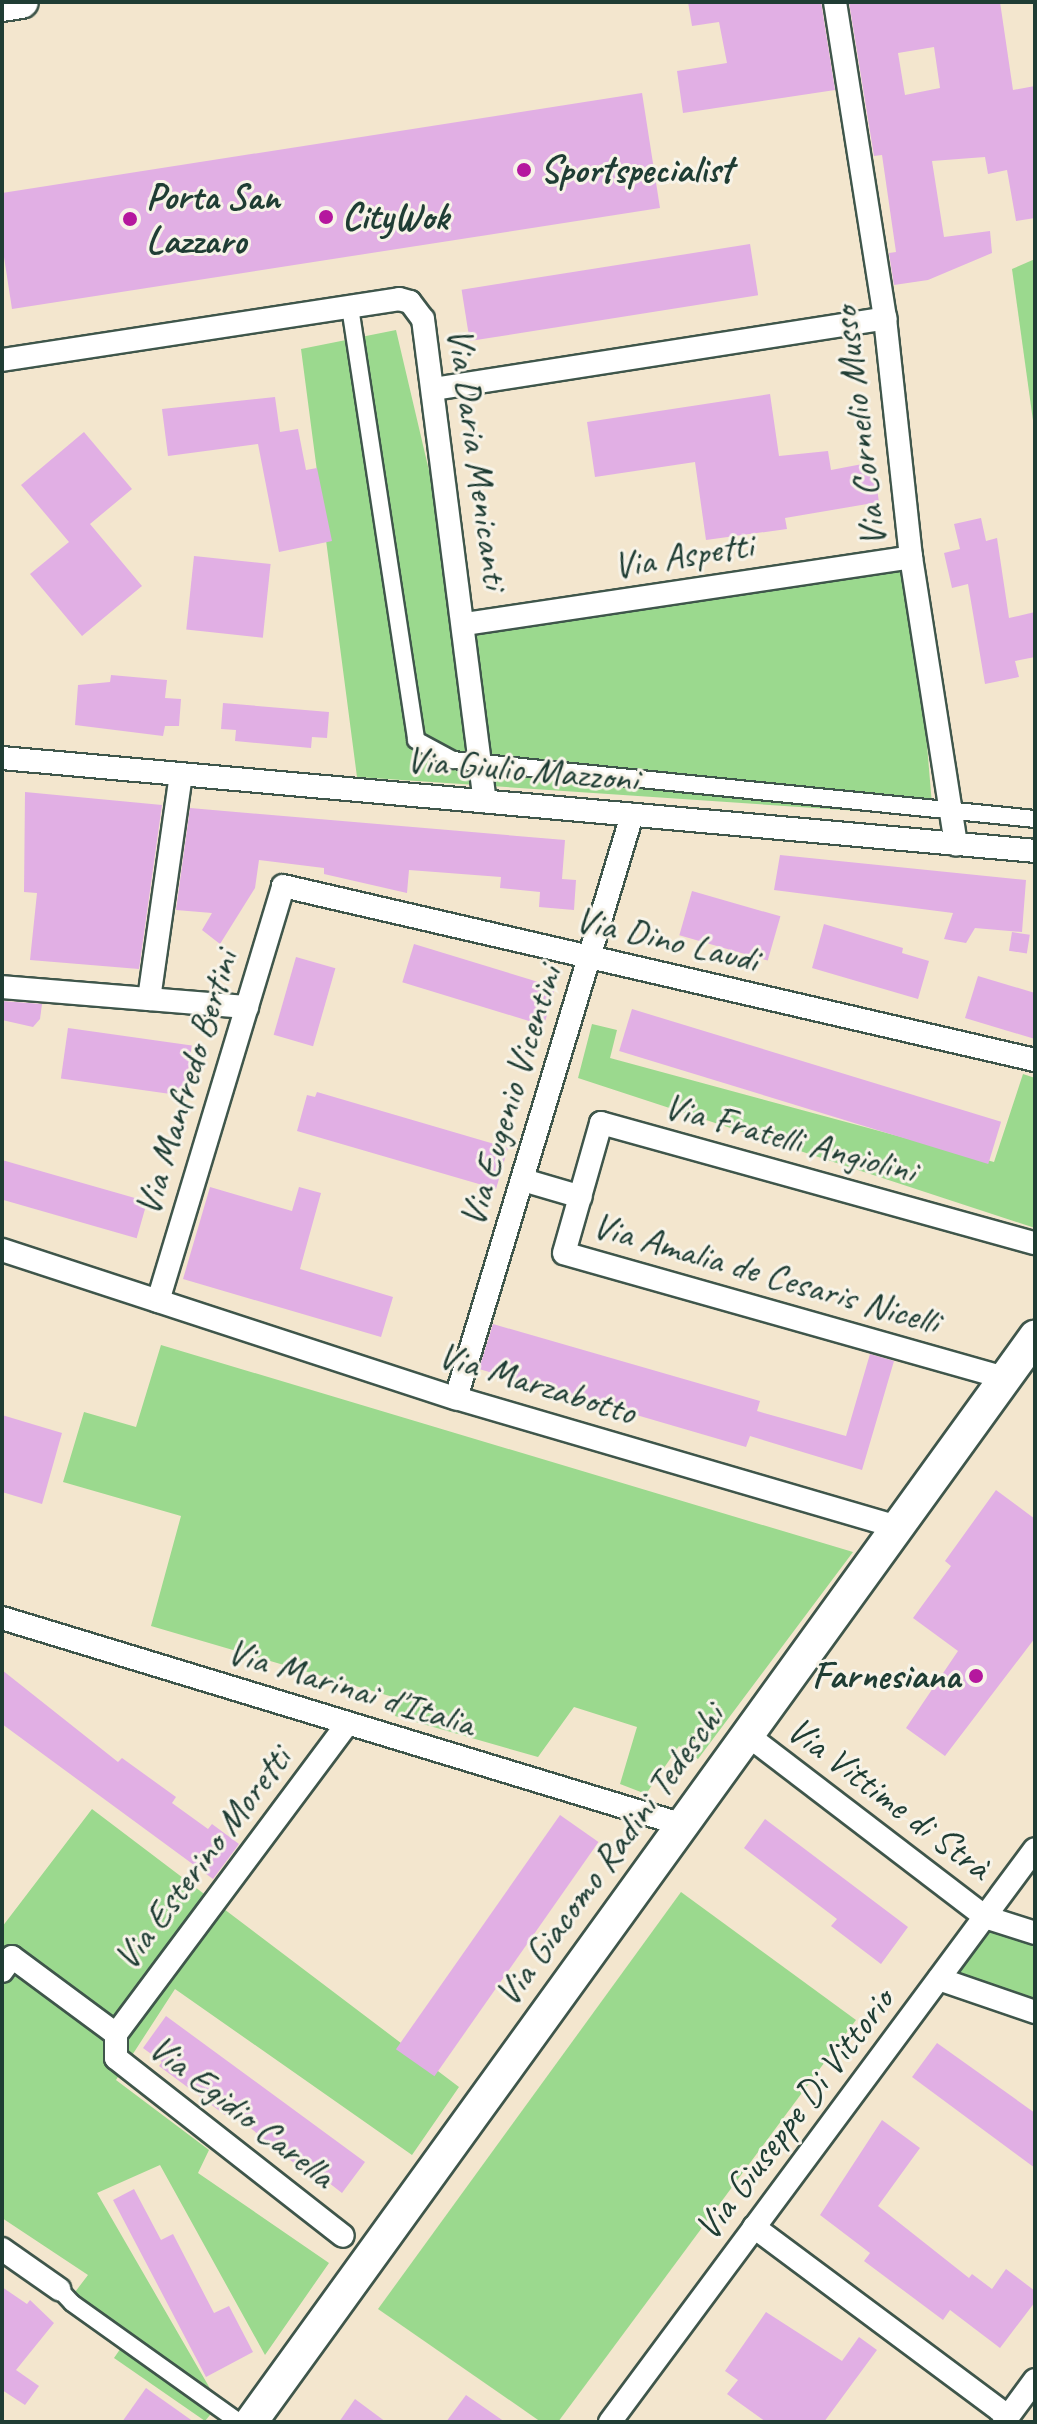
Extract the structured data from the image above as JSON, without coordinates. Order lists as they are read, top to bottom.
{
  "streets": {
    "main road": ["Via Giacomo Radini Tedeschi"],
    "street": [
      "Via Cornelio Musso",
      "Via Daria Menicanti",
      "Via Aspetti",
      "Via Giulio Mazzoni",
      "Via Dino Laudi",
      "Via Manfredo Bertini",
      "Via Eugenio Vicentini",
      "Via Fratelli Angiolini",
      "Via Amalia de Cesaris Nicelli",
      "Via Marzabotto",
      "Via Marinai d'Italia",
      "Via Vittime di Strà",
      "Via Esterino Moretti",
      "Via Egidio Carella",
      "Via Giuseppe Di Vittorio"
    ]
  },
  "crossings": [
    ["Via Cornelio Musso", "Via Aspetti"],
    ["Via Cornelio Musso", "Via Giulio Mazzoni"],
    ["Via Daria Menicanti", "Via Aspetti"],
    ["Via Daria Menicanti", "Via Giulio Mazzoni"],
    ["Via Giulio Mazzoni", "Via Eugenio Vicentini"],
    ["Via Dino Laudi", "Via Manfredo Bertini"],
    ["Via Dino Laudi", "Via Eugenio Vicentini"],
    ["Via Manfredo Bertini", "Via Marzabotto"],
    ["Via Eugenio Vicentini", "Via Marzabotto"],
    ["Via Fratelli Angiolini", "Via Amalia de Cesaris Nicelli"],
    ["Via Amalia de Cesaris Nicelli", "Via Giacomo Radini Tedeschi"],
    ["Via Marzabotto", "Via Giacomo Radini Tedeschi"],
    ["Via Marinai d'Italia", "Via Giacomo Radini Tedeschi"],
    ["Via Marinai d'Italia", "Via Esterino Moretti"],
    ["Via Vittime di Strà", "Via Giacomo Radini Tedeschi"],
    ["Via Vittime di Strà", "Via Giuseppe Di Vittorio"],
    ["Via Esterino Moretti", "Via Egidio Carella"]
  ],
  "places": [
    "Sportspecialist",
    "CityWok",
    "Porta San Lazzaro",
    "Farnesiana"
  ]
}
